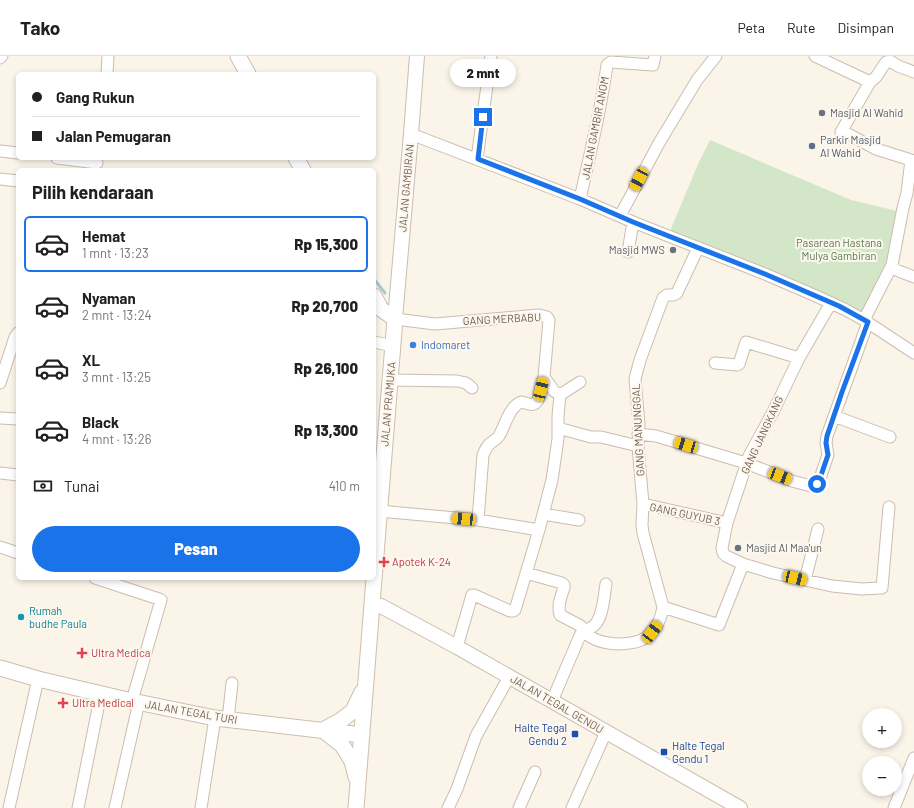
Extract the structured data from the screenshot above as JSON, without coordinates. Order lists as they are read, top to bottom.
{
  "streets": {
    "main road": ["JALAN PRAMUKA", "JALAN TEGAL TURI"],
    "street": [
      "JALAN GAMBIR ANOM",
      "JALAN GAMBIRAN",
      "GANG MERBABU",
      "GANG MANUNGGAL",
      "GANG JANGKANG",
      "GANG GUYUB 3",
      "JALAN TEGAL GENDU"
    ]
  },
  "crossings": [
    ["JALAN GAMBIRAN", "GANG MERBABU"],
    ["JALAN GAMBIRAN", "JALAN PRAMUKA"],
    ["GANG MERBABU", "JALAN PRAMUKA"],
    ["JALAN PRAMUKA", "JALAN TEGAL GENDU"],
    ["JALAN PRAMUKA", "JALAN TEGAL TURI"],
    ["GANG MANUNGGAL", "GANG GUYUB 3"],
    ["GANG JANGKANG", "GANG GUYUB 3"]
  ],
  "parks": ["Pasarean Hastana Mulya Gambiran"],
  "places": {
    "other": [
      "Masjid Al Wahid",
      "Parkir Masjid Al Wahid",
      "Masjid MWS",
      "Indomaret",
      "Masjid Al Maa'un",
      "Rumah budhe Paula"
    ],
    "health": ["Apotek K-24", "Ultra Medica", "Ultra Medical"],
    "transit": ["Halte Tegal Gendu 2", "Halte Tegal Gendu 1"]
  },
  "page": {
    "header": "Tako",
    "nav": ["Peta", "Rute", "Disimpan"],
    "bubble": "2 mnt",
    "banner": ["Gang Rukun", "Jalan Pemugaran"],
    "heading": "Pilih kendaraan",
    "list": [
      {
        "name": "Hemat",
        "note": "1 mnt · 13:23",
        "value": "Rp 15,300"
      },
      {
        "name": "Nyaman",
        "note": "2 mnt · 13:24",
        "value": "Rp 20,700"
      },
      {
        "name": "XL",
        "note": "3 mnt · 13:25",
        "value": "Rp 26,100"
      },
      {
        "name": "Black",
        "note": "4 mnt · 13:26",
        "value": "Rp 13,300"
      }
    ],
    "pay": ["Tunai", "410 m"],
    "buttons": "Pesan",
    "map_buttons": ["+", "−"]
  }
}
